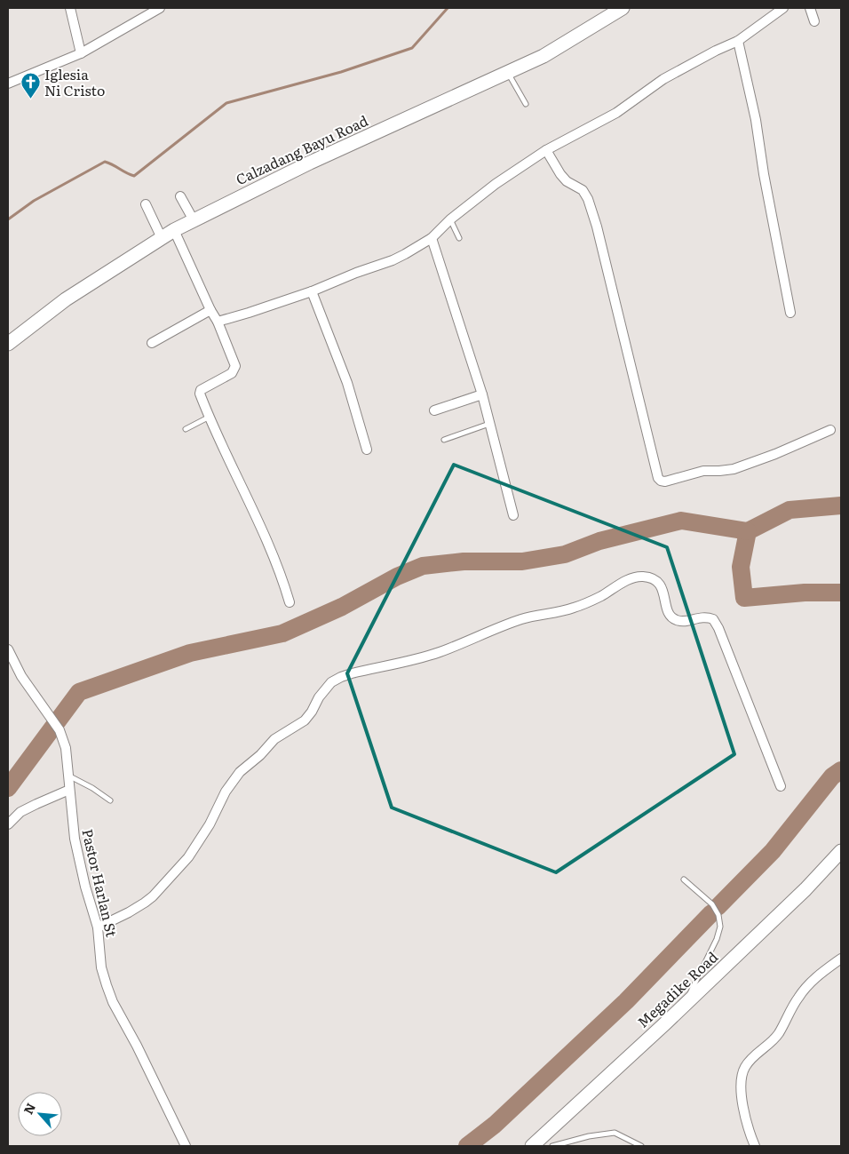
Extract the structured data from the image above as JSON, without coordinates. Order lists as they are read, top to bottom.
{
  "streets": {
    "street": ["Calzadang Bayu Road", "Pastor Harlan St", "Megadike Road"]
  },
  "places": {
    "church": ["Iglesia Ni Cristo"]
  },
  "north": "top left"
}
